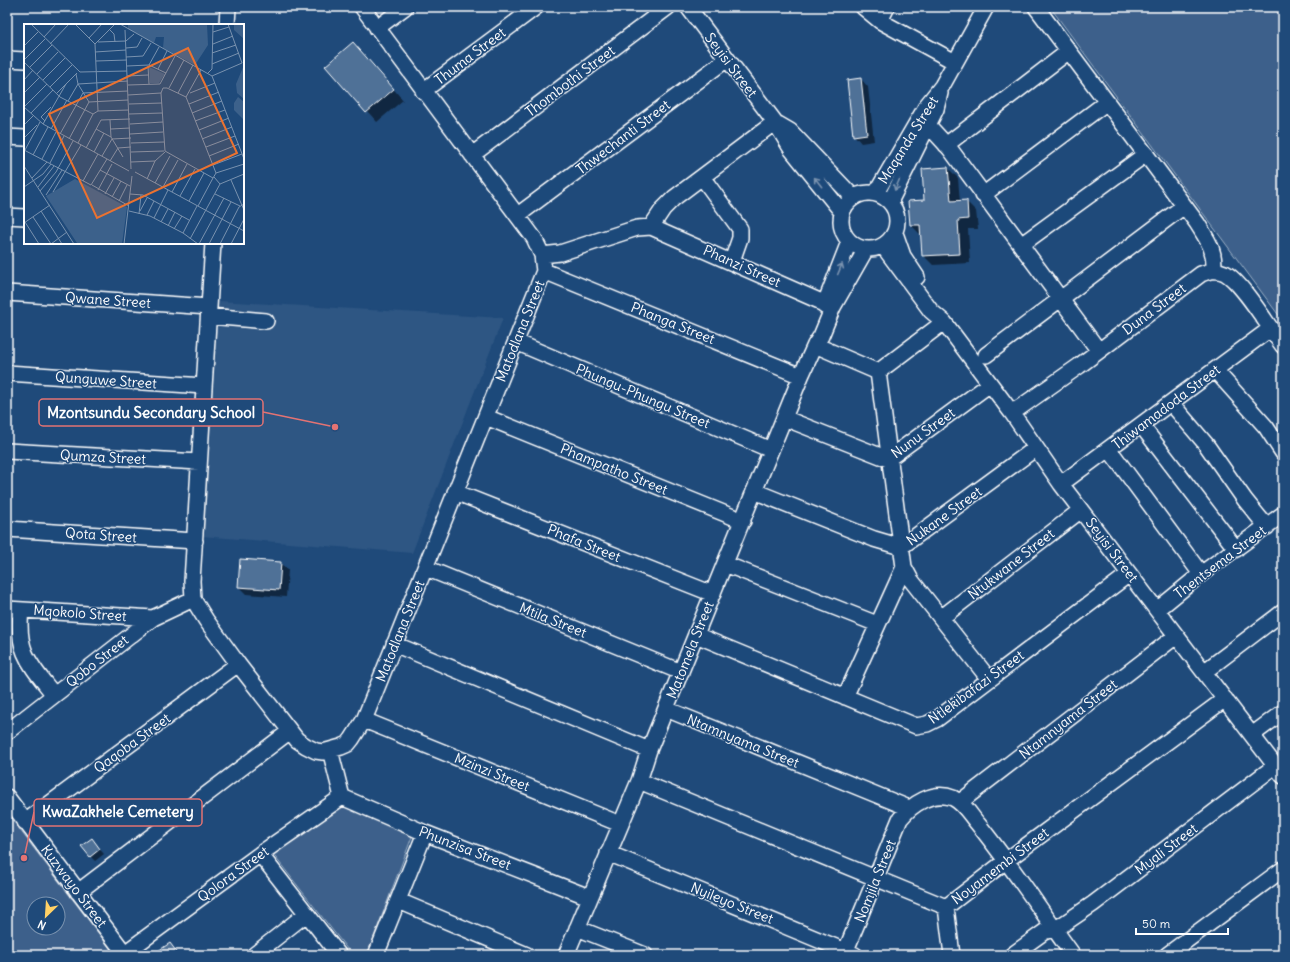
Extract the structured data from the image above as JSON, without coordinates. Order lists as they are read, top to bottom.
{
  "streets": {
    "street": [
      "Thuma Street",
      "Seyisi Street",
      "Thombothi Street",
      "Thwechanti Street",
      "Maqanda Street",
      "Phanzi Street",
      "Qwane Street",
      "Duna Street",
      "Phanga Street",
      "Matodlana Street",
      "Qunguwe Street",
      "Phungu-Phungu Street",
      "Thiwamadoda Street",
      "Nunu Street",
      "Qumza Street",
      "Phampatho Street",
      "Nukane Street",
      "Qota Street",
      "Phafa Street",
      "Thentsema Street",
      "Ntukwane Street",
      "Mqokolo Street",
      "Mtila Street",
      "Matomela Street",
      "Qobo Street",
      "Ntlekibafazi Street",
      "Ntamnyama Street",
      "Qaqoba Street",
      "Mzinzi Street",
      "Phunzisa Street",
      "Myali Street",
      "Noyamembi Street",
      "Qolora Street",
      "Nomjila Street",
      "Kuzwayo Street",
      "Nyileyo Street"
    ]
  },
  "crossings": [
    ["Thuma Street", "Matodlana Street"],
    ["Seyisi Street", "Thwechanti Street"],
    ["Seyisi Street", "Maqanda Street"],
    ["Seyisi Street", "Duna Street"],
    ["Seyisi Street", "Thiwamadoda Street"],
    ["Seyisi Street", "Nunu Street"],
    ["Seyisi Street", "Nukane Street"],
    ["Seyisi Street", "Thentsema Street"],
    ["Seyisi Street", "Ntukwane Street"],
    ["Seyisi Street", "Matomela Street"],
    ["Seyisi Street", "Ntlekibafazi Street"],
    ["Seyisi Street", "Ntamnyama Street"],
    ["Seyisi Street", "Myali Street"],
    ["Seyisi Street", "Noyamembi Street"],
    ["Thombothi Street", "Matodlana Street"],
    ["Thwechanti Street", "Matodlana Street"],
    ["Maqanda Street", "Matomela Street"],
    ["Phanzi Street", "Matomela Street"],
    ["Phanga Street", "Matodlana Street"],
    ["Phanga Street", "Matomela Street"],
    ["Matodlana Street", "Phungu-Phungu Street"],
    ["Matodlana Street", "Phampatho Street"],
    ["Matodlana Street", "Phafa Street"],
    ["Matodlana Street", "Mtila Street"],
    ["Matodlana Street", "Qobo Street"],
    ["Matodlana Street", "Qaqoba Street"],
    ["Matodlana Street", "Mzinzi Street"],
    ["Phungu-Phungu Street", "Matomela Street"],
    ["Nunu Street", "Matomela Street"],
    ["Phampatho Street", "Matomela Street"],
    ["Nukane Street", "Matomela Street"],
    ["Phafa Street", "Matomela Street"],
    ["Mqokolo Street", "Qobo Street"],
    ["Mtila Street", "Matomela Street"],
    ["Matomela Street", "Ntlekibafazi Street"],
    ["Matomela Street", "Ntamnyama Street"],
    ["Matomela Street", "Mzinzi Street"],
    ["Matomela Street", "Phunzisa Street"],
    ["Matomela Street", "Noyamembi Street"],
    ["Matomela Street", "Nyileyo Street"],
    ["Ntamnyama Street", "Nomjila Street"],
    ["Qaqoba Street", "Kuzwayo Street"],
    ["Phunzisa Street", "Qolora Street"],
    ["Noyamembi Street", "Nomjila Street"],
    ["Qolora Street", "Kuzwayo Street"],
    ["Nomjila Street", "Nyileyo Street"]
  ],
  "places": ["Mzontsundu Secondary School", "KwaZakhele Cemetery"],
  "scale_bar": "50 m",
  "north": "bottom left"
}
